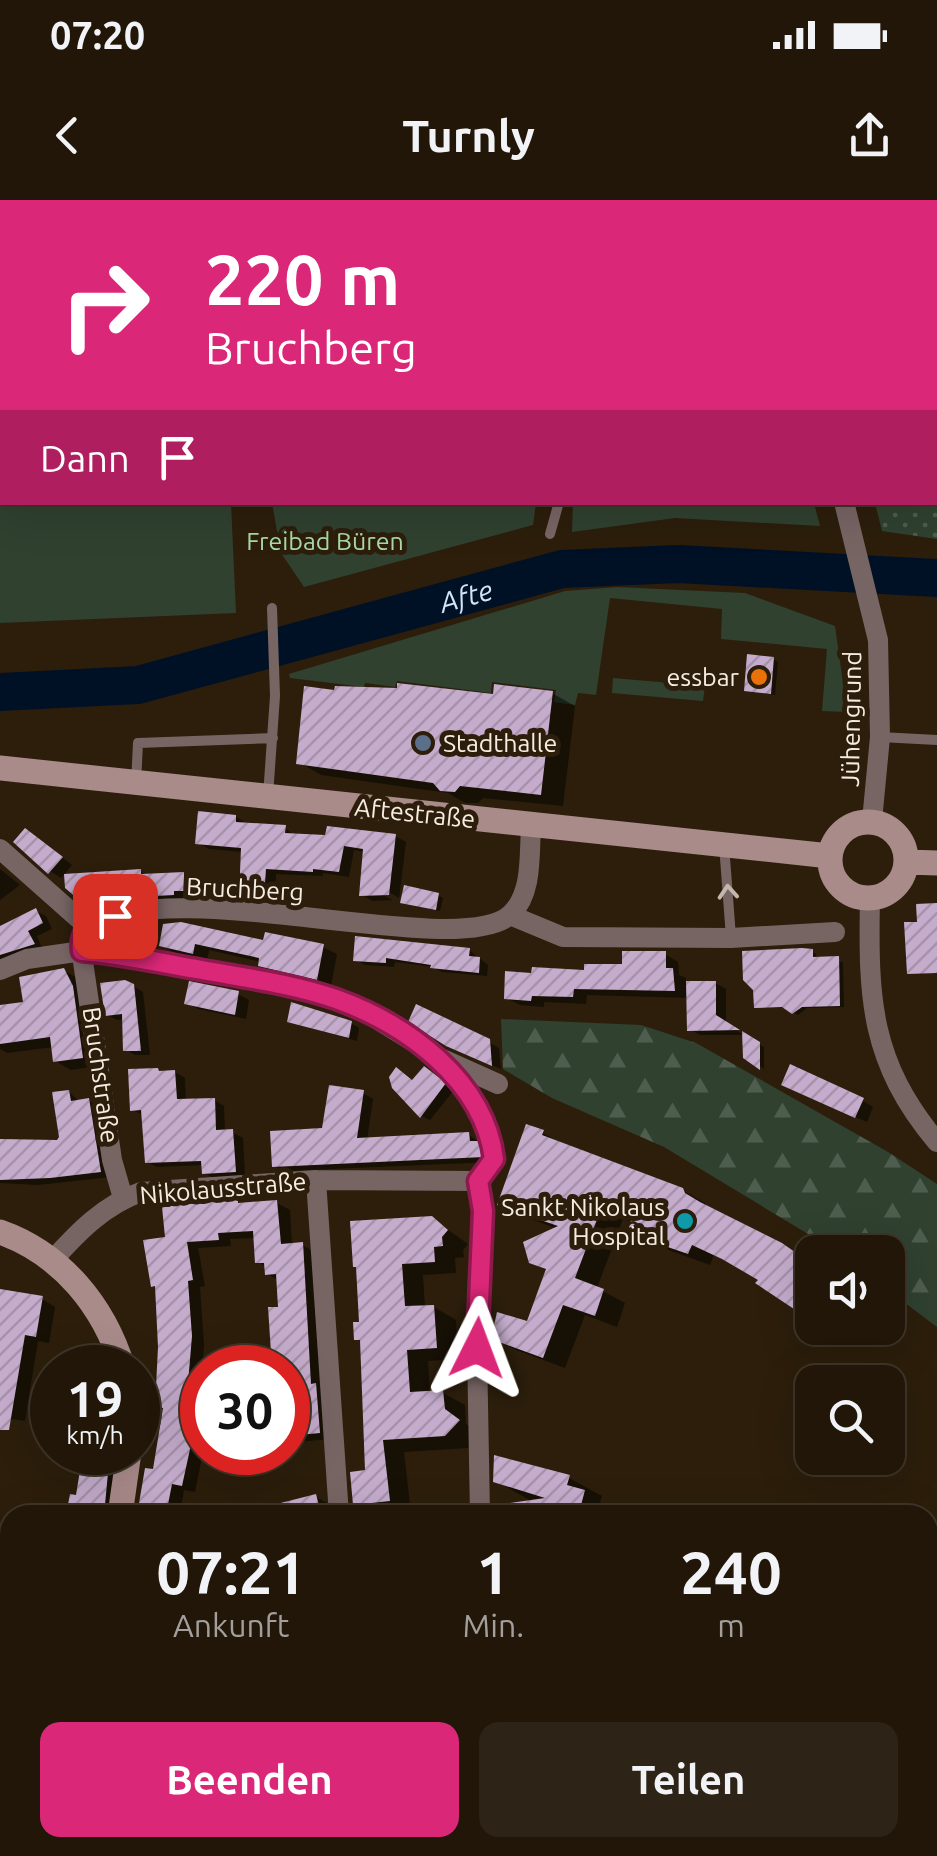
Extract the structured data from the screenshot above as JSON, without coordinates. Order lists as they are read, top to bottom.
{
  "streets": {
    "main road": ["Aftestraße"],
    "street": [
      "Jühengrund",
      "Bruchberg",
      "Bruchstraße",
      "Nikolausstraße"
    ]
  },
  "crossings": [
    ["Jühengrund", "Aftestraße"],
    ["Bruchstraße", "Nikolausstraße"]
  ],
  "water": ["Afte"],
  "parks": ["Freibad Büren"],
  "places": ["essbar", "Stadthalle", "Sankt Nikolaus Hospital"],
  "page": {
    "status": "07:20",
    "header": "Turnly",
    "turn": ["220 m", "Bruchberg"],
    "then": "Dann",
    "speed": "19 km/h",
    "limit": "30",
    "eta": [
      "07:21",
      "Ankunft",
      "1",
      "Min.",
      "240",
      "m"
    ],
    "buttons": ["Beenden", "Teilen"]
  }
}
